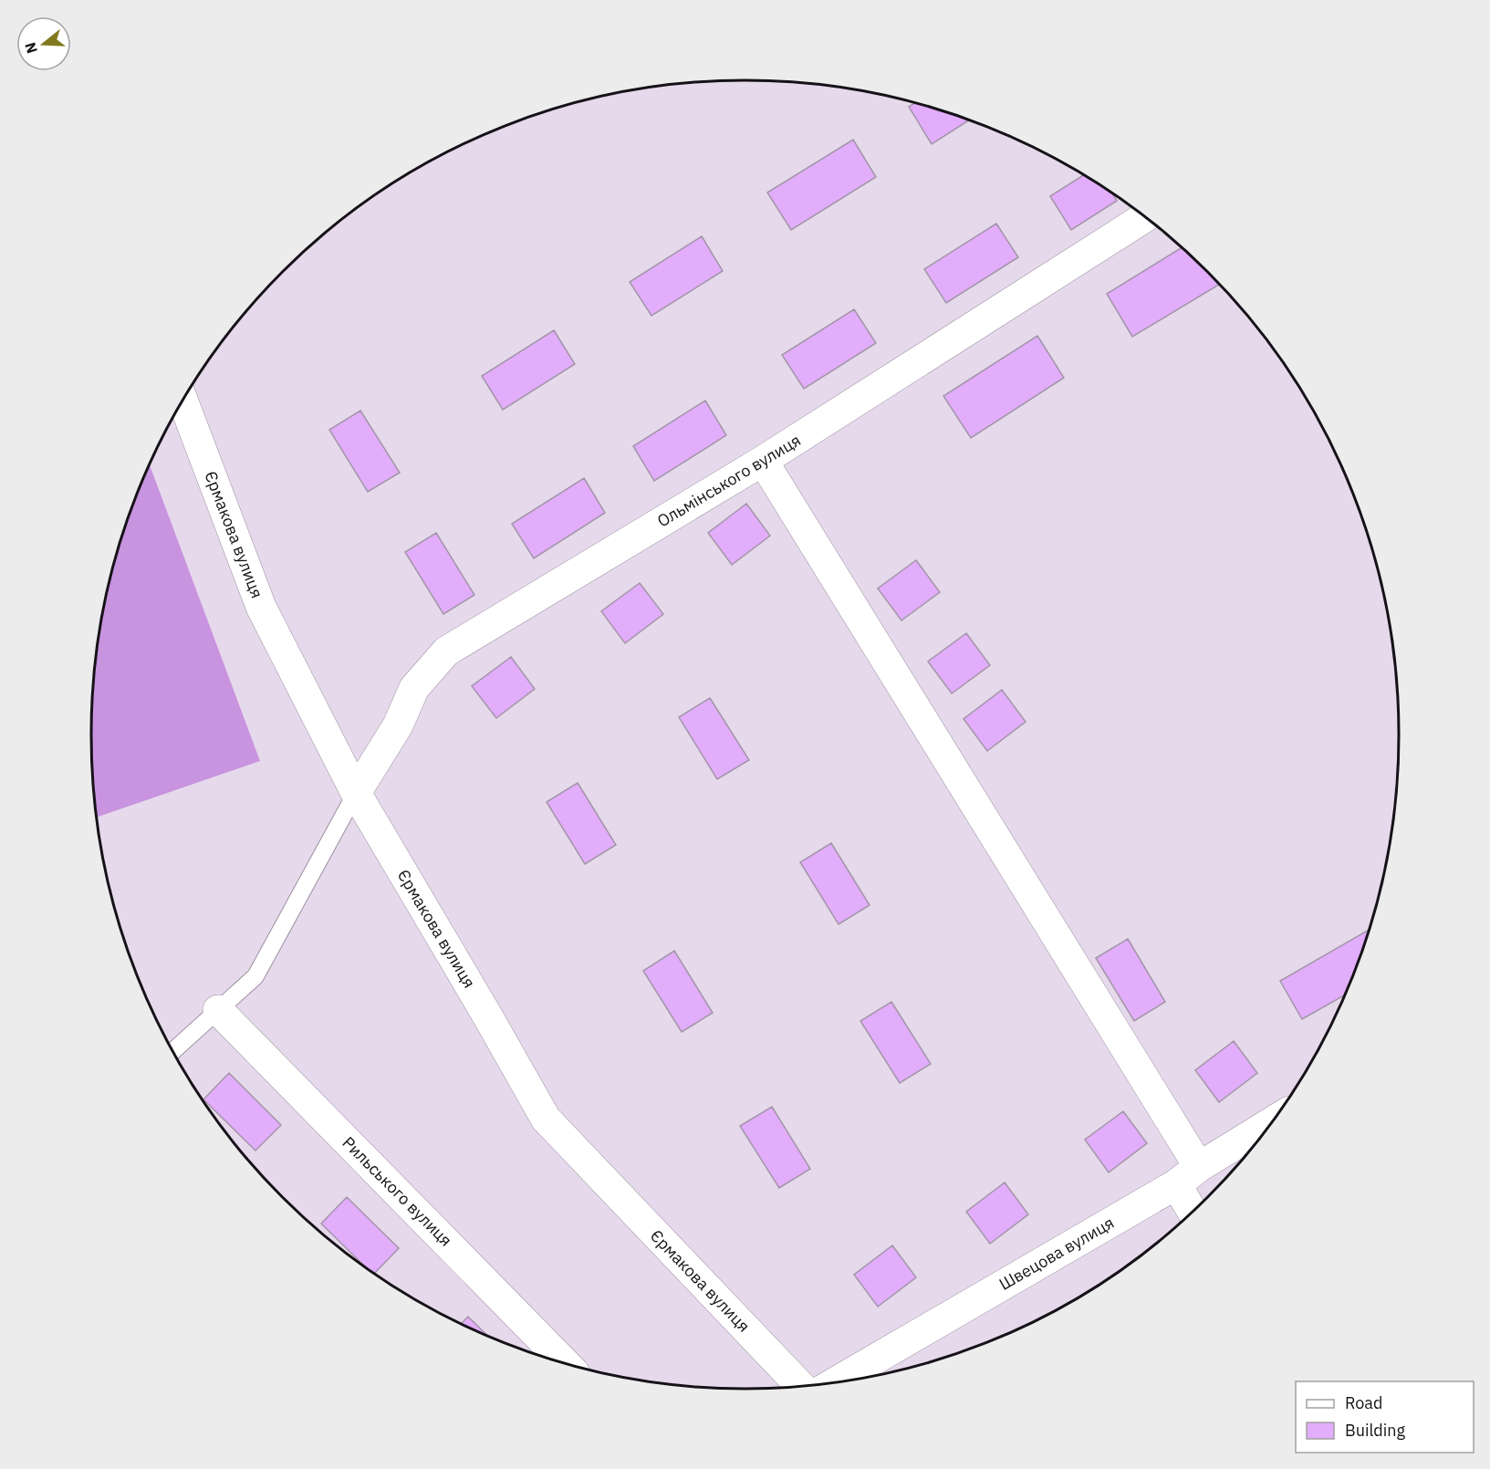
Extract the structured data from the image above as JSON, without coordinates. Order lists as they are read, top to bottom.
{
  "streets": {
    "street": [
      "Ольмінського вулиця",
      "Єрмакова вулиця",
      "Рильського вулиця",
      "Швецова вулиця"
    ]
  },
  "crossings": [
    ["Ольмінського вулиця", "Єрмакова вулиця"]
  ],
  "legend": ["Road", "Building"],
  "north": "left"
}
